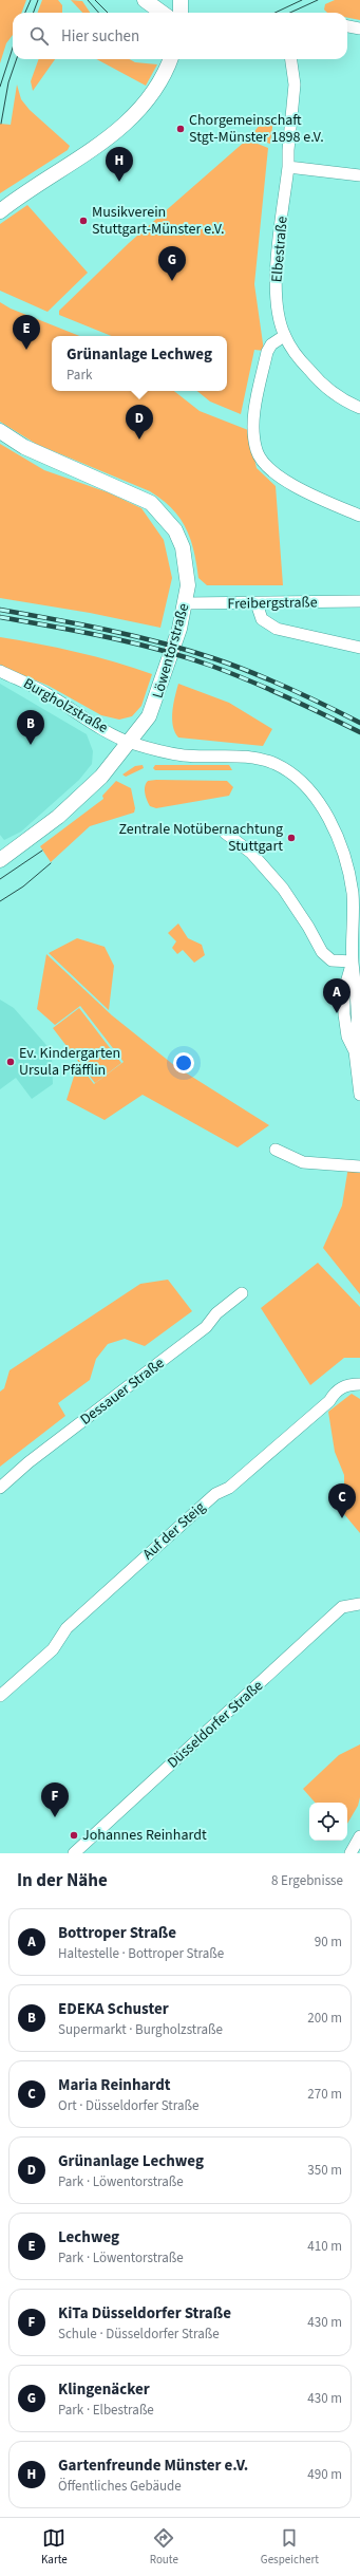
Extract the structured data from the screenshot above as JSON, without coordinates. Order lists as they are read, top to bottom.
{
  "streets": {
    "main road": ["Löwentorstraße"],
    "street": [
      "Elbestraße",
      "Freibergstraße",
      "Burgholzstraße",
      "Dessauer Straße",
      "Auf der Steig",
      "Düsseldorfer Straße"
    ]
  },
  "crossings": [
    ["Freibergstraße", "Löwentorstraße"],
    ["Löwentorstraße", "Burgholzstraße"]
  ],
  "places": [
    "Chorgemeinschaft Stgt-Münster 1898 e.V.",
    "Musikverein Stuttgart-Münster e.V.",
    "Zentrale Notübernachtung Stuttgart",
    "Ev. Kindergarten Ursula Pfäfflin",
    "Johannes Reinhardt"
  ],
  "page": {
    "search": "Hier suchen",
    "pins": [
      "H",
      "G",
      "E",
      "D",
      "B",
      "A",
      "C",
      "F"
    ],
    "popup": ["Grünanlage Lechweg", "Park"],
    "heading": ["In der Nähe", "8 Ergebnisse"],
    "list": [
      {
        "mark": "A",
        "name": "Bottroper Straße",
        "note": "Haltestelle · Bottroper Straße",
        "value": "90 m"
      },
      {
        "mark": "B",
        "name": "EDEKA Schuster",
        "note": "Supermarkt · Burgholzstraße",
        "value": "200 m"
      },
      {
        "mark": "C",
        "name": "Maria Reinhardt",
        "note": "Ort · Düsseldorfer Straße",
        "value": "270 m"
      },
      {
        "mark": "D",
        "name": "Grünanlage Lechweg",
        "note": "Park · Löwentorstraße",
        "value": "350 m"
      },
      {
        "mark": "E",
        "name": "Lechweg",
        "note": "Park · Löwentorstraße",
        "value": "410 m"
      },
      {
        "mark": "F",
        "name": "KiTa Düsseldorfer Straße",
        "note": "Schule · Düsseldorfer Straße",
        "value": "430 m"
      },
      {
        "mark": "G",
        "name": "Klingenäcker",
        "note": "Park · Elbestraße",
        "value": "430 m"
      },
      {
        "mark": "H",
        "name": "Gartenfreunde Münster e.V.",
        "note": "Öffentliches Gebäude",
        "value": "490 m"
      }
    ],
    "nav": ["Karte", "Route", "Gespeichert"]
  }
}
